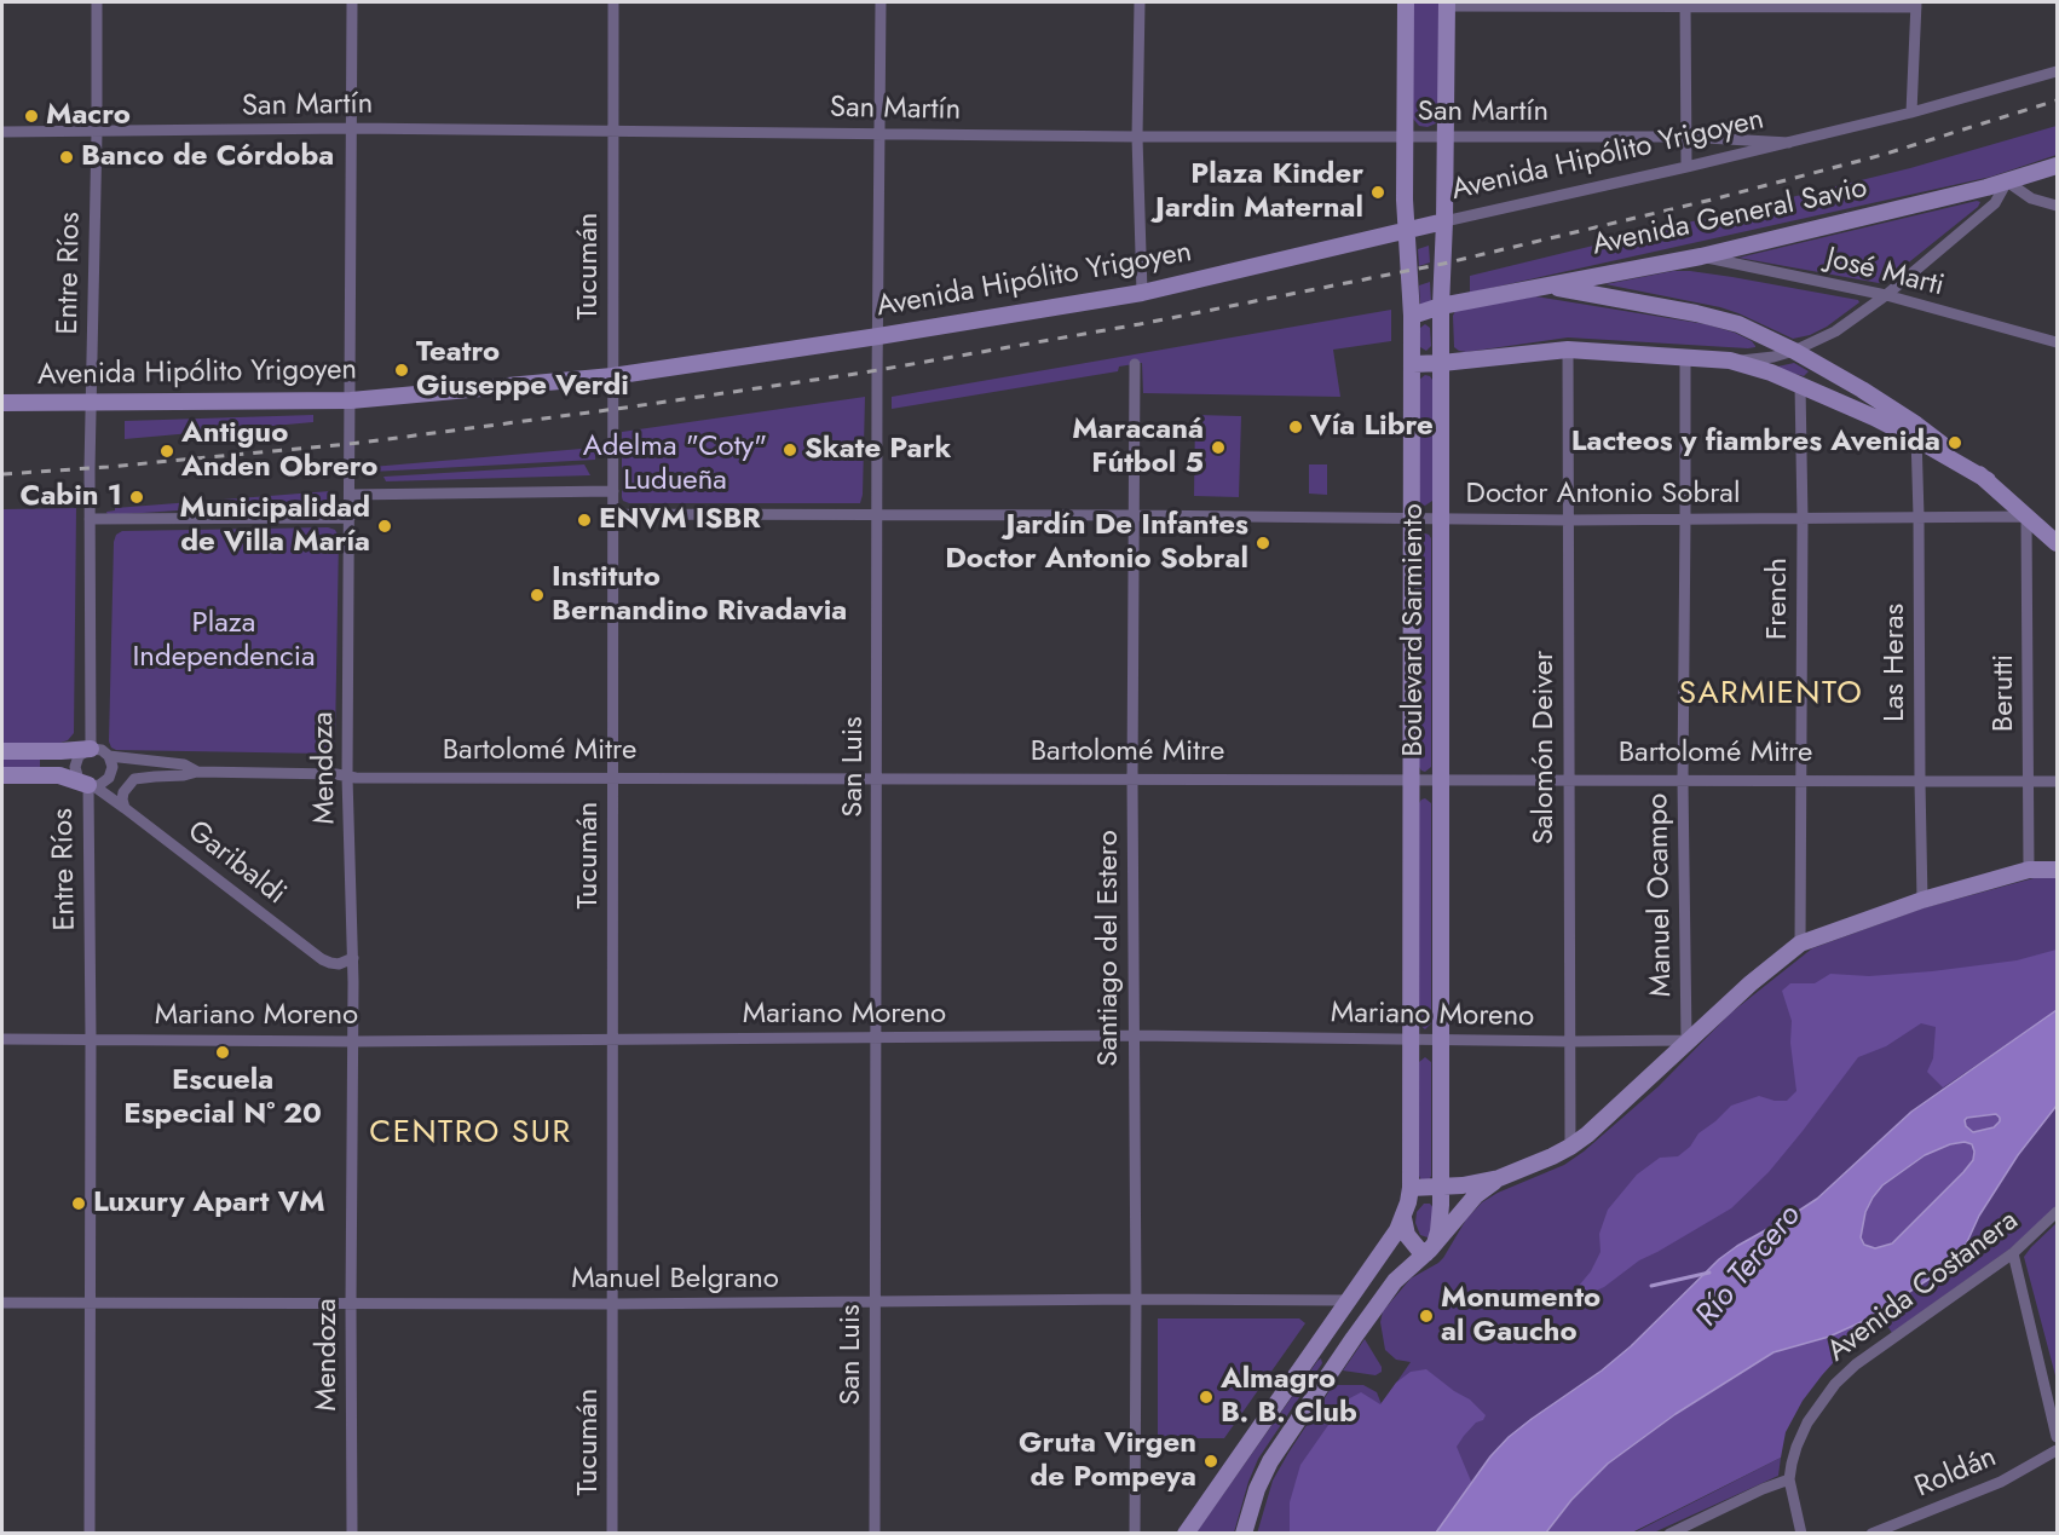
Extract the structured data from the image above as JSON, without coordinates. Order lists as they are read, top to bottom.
{
  "streets": {
    "main road": [
      "Avenida Hipólito Yrigoyen",
      "Avenida General Savio",
      "Boulevard Sarmiento",
      "Bartolomé Mitre"
    ],
    "street": [
      "San Martín",
      "Tucumán",
      "Entre Ríos",
      "José Marti",
      "Doctor Antonio Sobral",
      "French",
      "Las Heras",
      "Berutti",
      "Salomón Deiver",
      "San Luis",
      "Mendoza",
      "Garibaldi",
      "Manuel Ocampo",
      "Santiago del Estero",
      "Mariano Moreno",
      "Manuel Belgrano",
      "Avenida Costanera",
      "Roldán"
    ]
  },
  "crossings": [
    ["San Martín", "Avenida Hipólito Yrigoyen"],
    ["San Martín", "Tucumán"],
    ["San Martín", "Entre Ríos"],
    ["San Martín", "Boulevard Sarmiento"],
    ["San Martín", "San Luis"],
    ["San Martín", "Mendoza"],
    ["Avenida Hipólito Yrigoyen", "Tucumán"],
    ["Avenida Hipólito Yrigoyen", "Entre Ríos"],
    ["Avenida Hipólito Yrigoyen", "Boulevard Sarmiento"],
    ["Avenida Hipólito Yrigoyen", "San Luis"],
    ["Avenida Hipólito Yrigoyen", "Mendoza"],
    ["Avenida General Savio", "José Marti"],
    ["Avenida General Savio", "Boulevard Sarmiento"],
    ["Tucumán", "Doctor Antonio Sobral"],
    ["Tucumán", "Bartolomé Mitre"],
    ["Tucumán", "Mariano Moreno"],
    ["Tucumán", "Manuel Belgrano"],
    ["Entre Ríos", "Bartolomé Mitre"],
    ["Entre Ríos", "Garibaldi"],
    ["Entre Ríos", "Mariano Moreno"],
    ["Entre Ríos", "Manuel Belgrano"],
    ["Doctor Antonio Sobral", "French"],
    ["Doctor Antonio Sobral", "Boulevard Sarmiento"],
    ["Doctor Antonio Sobral", "Las Heras"],
    ["Doctor Antonio Sobral", "Berutti"],
    ["Doctor Antonio Sobral", "Salomón Deiver"],
    ["Doctor Antonio Sobral", "San Luis"],
    ["Doctor Antonio Sobral", "Manuel Ocampo"],
    ["Doctor Antonio Sobral", "Santiago del Estero"],
    ["French", "Bartolomé Mitre"],
    ["Boulevard Sarmiento", "Bartolomé Mitre"],
    ["Boulevard Sarmiento", "Mariano Moreno"],
    ["Boulevard Sarmiento", "Manuel Belgrano"],
    ["Las Heras", "Bartolomé Mitre"],
    ["Berutti", "Bartolomé Mitre"],
    ["Salomón Deiver", "Bartolomé Mitre"],
    ["Salomón Deiver", "Mariano Moreno"],
    ["Bartolomé Mitre", "San Luis"],
    ["Bartolomé Mitre", "Mendoza"],
    ["Bartolomé Mitre", "Garibaldi"],
    ["Bartolomé Mitre", "Manuel Ocampo"],
    ["Bartolomé Mitre", "Santiago del Estero"],
    ["San Luis", "Mariano Moreno"],
    ["San Luis", "Manuel Belgrano"],
    ["Mendoza", "Garibaldi"],
    ["Mendoza", "Mariano Moreno"],
    ["Mendoza", "Manuel Belgrano"],
    ["Manuel Ocampo", "Mariano Moreno"],
    ["Santiago del Estero", "Mariano Moreno"],
    ["Santiago del Estero", "Manuel Belgrano"]
  ],
  "districts": ["SARMIENTO", "CENTRO SUR"],
  "water": ["Río Tercero"],
  "parks": ["Adelma \"Coty\" Ludueña", "Plaza Independencia"],
  "places": [
    "Macro",
    "Banco de Córdoba",
    "Plaza Kinder Jardin Maternal",
    "Teatro Giuseppe Verdi",
    "Vía Libre",
    "Lacteos y fiambres Avenida",
    "Maracaná Fútbol 5",
    "Skate Park",
    "Antiguo Anden Obrero",
    "Cabin 1",
    "ENVM ISBR",
    "Municipalidad de Villa María",
    "Jardín De Infantes Doctor Antonio Sobral",
    "Instituto Bernandino Rivadavia",
    "Escuela Especial Nº 20",
    "Luxury Apart VM",
    "Monumento al Gaucho",
    "Almagro B. B. Club",
    "Gruta Virgen de Pompeya"
  ]
}
